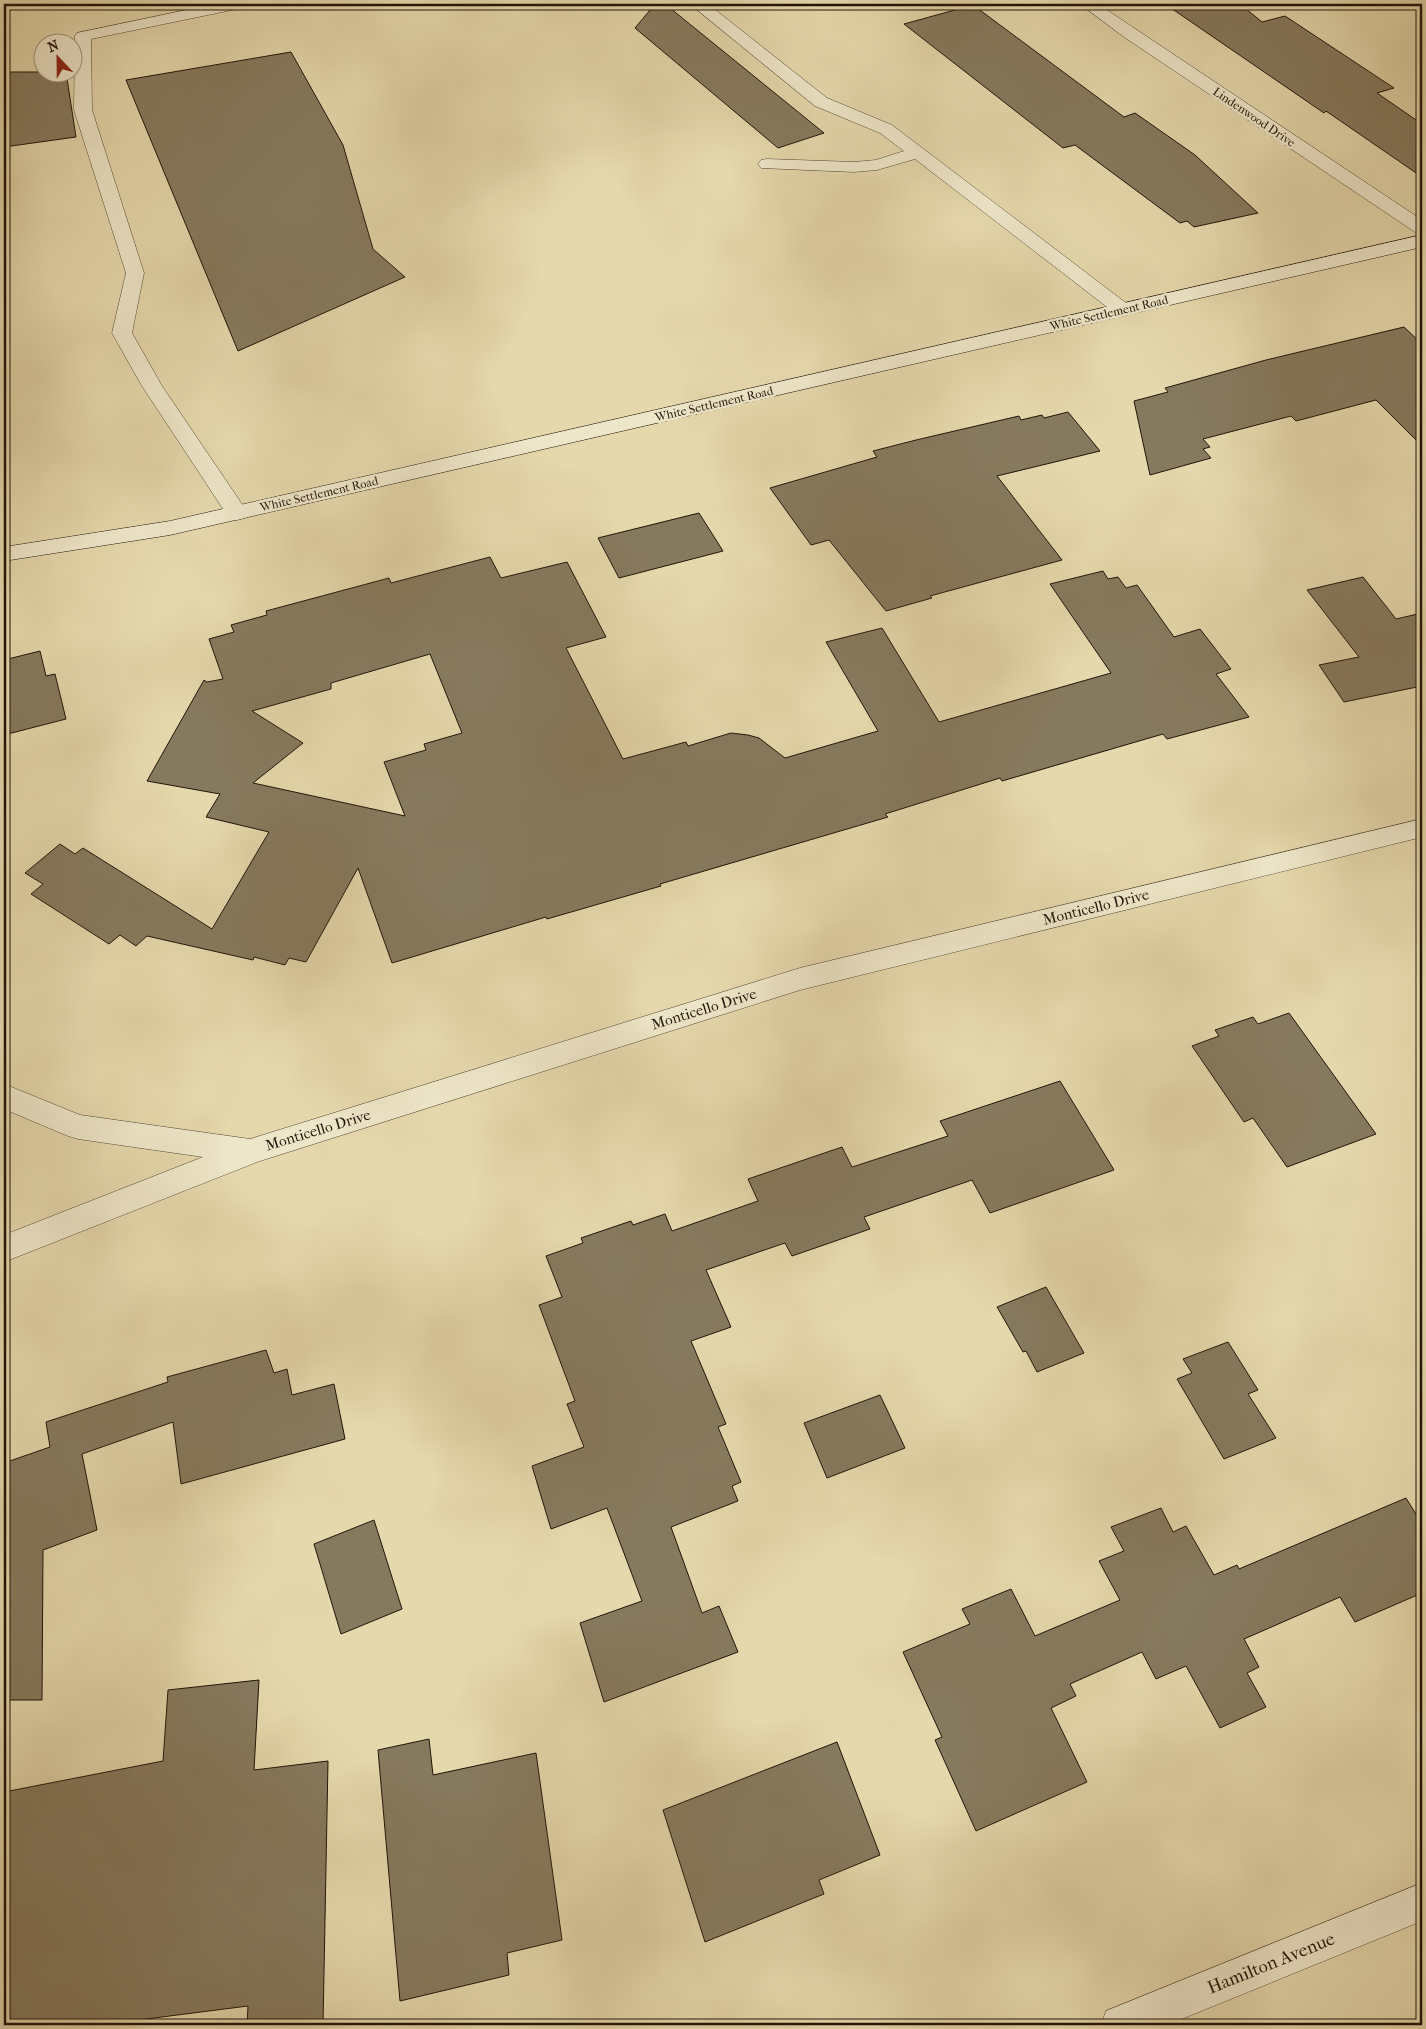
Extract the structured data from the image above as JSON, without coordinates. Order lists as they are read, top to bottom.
{
  "streets": {
    "street": [
      "Lindenwood Drive",
      "White Settlement Road",
      "Monticello Drive",
      "Hamilton Avenue"
    ]
  },
  "north": "top"
}
